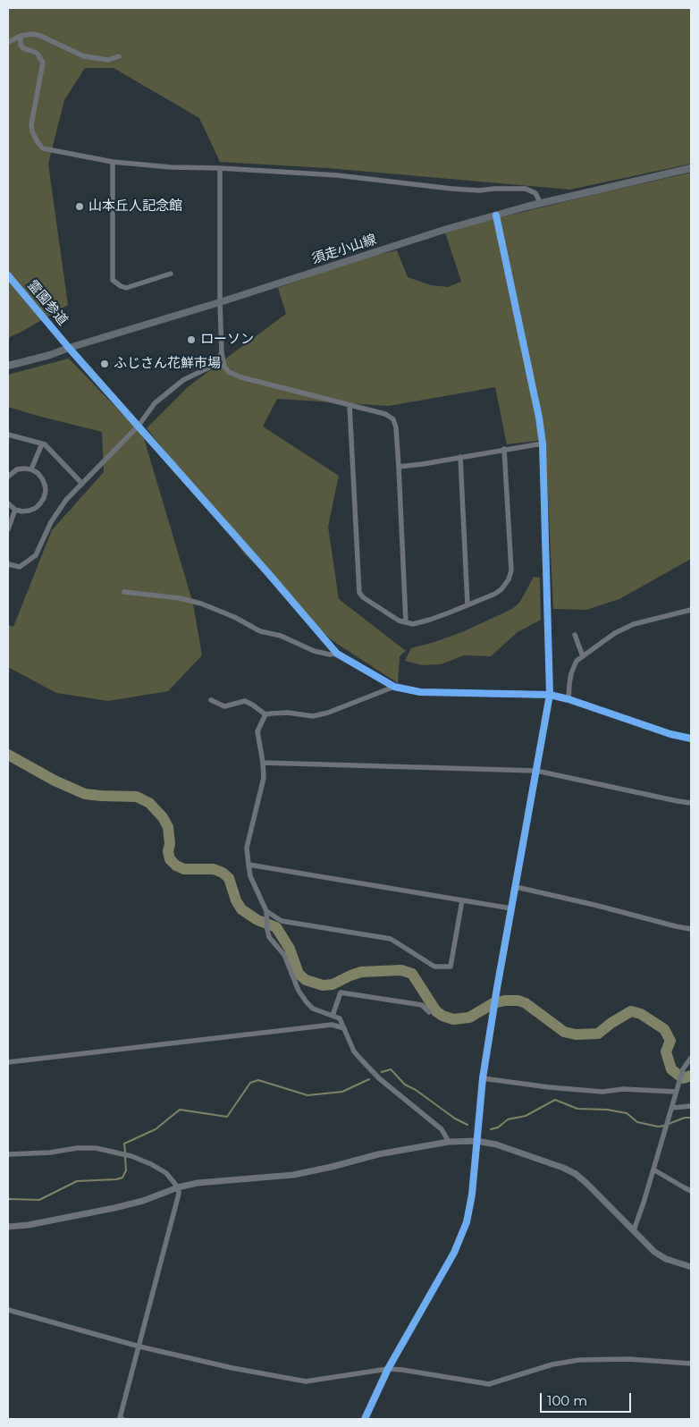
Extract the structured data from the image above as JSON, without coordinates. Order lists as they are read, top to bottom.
{
  "streets": {
    "main road": ["須走小山線"],
    "street": ["霊園参道"]
  },
  "crossings": [
    ["須走小山線", "霊園参道"]
  ],
  "places": ["山本丘人記念館", "ローソン", "ふじさん花鮮市場"],
  "scale_bar": "100 m"
}
